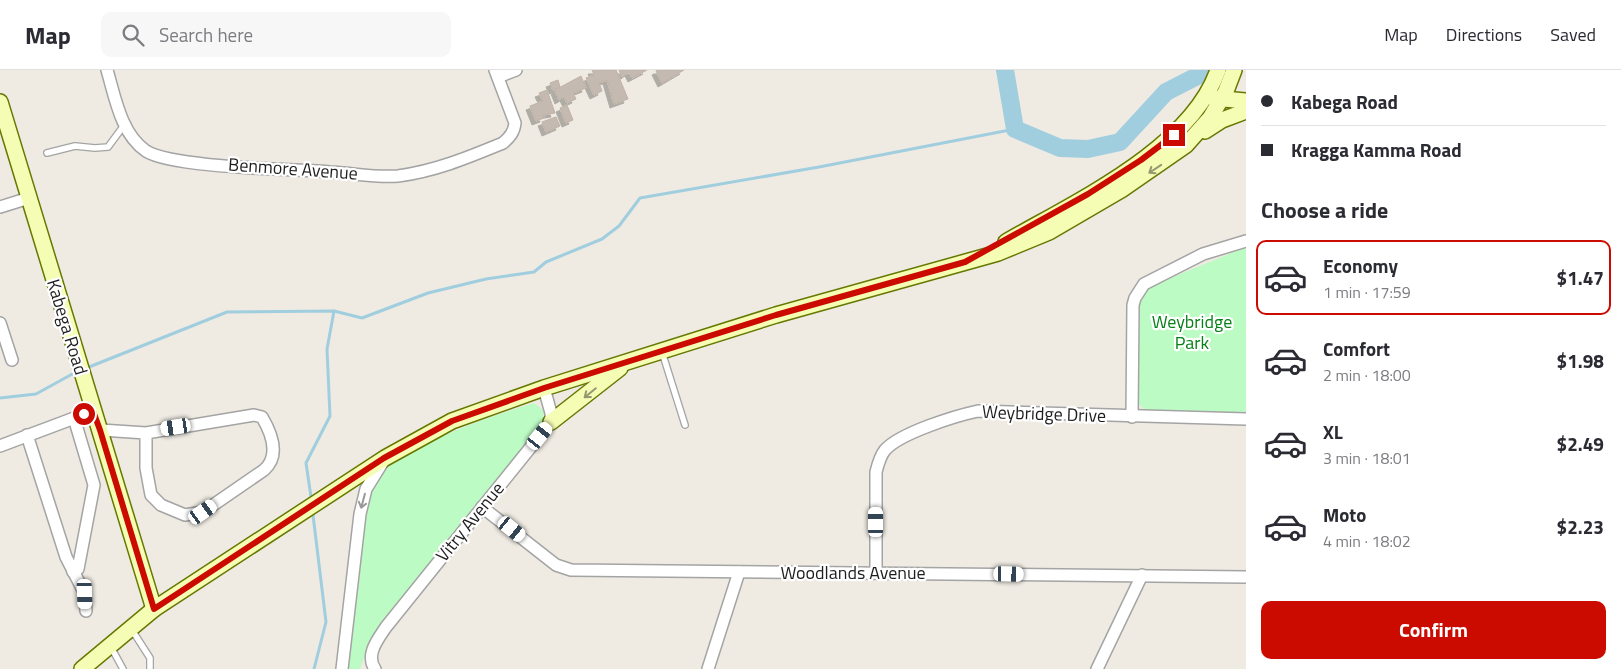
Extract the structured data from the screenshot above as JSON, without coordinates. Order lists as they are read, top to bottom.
{
  "streets": {
    "main road": ["Kabega Road"],
    "street": [
      "Benmore Avenue",
      "Weybridge Drive",
      "Vitry Avenue",
      "Woodlands Avenue"
    ]
  },
  "crossings": [
    ["Weybridge Drive", "Woodlands Avenue"],
    ["Vitry Avenue", "Woodlands Avenue"]
  ],
  "parks": ["Weybridge Park"],
  "page": {
    "header": "Map",
    "search": "Search here",
    "nav": ["Map", "Directions", "Saved"],
    "banner": ["Kabega Road", "Kragga Kamma Road"],
    "heading": "Choose a ride",
    "list": [
      {
        "name": "Economy",
        "note": "1 min · 17:59",
        "value": "$1.47"
      },
      {
        "name": "Comfort",
        "note": "2 min · 18:00",
        "value": "$1.98"
      },
      {
        "name": "XL",
        "note": "3 min · 18:01",
        "value": "$2.49"
      },
      {
        "name": "Moto",
        "note": "4 min · 18:02",
        "value": "$2.23"
      }
    ],
    "buttons": "Confirm"
  }
}
